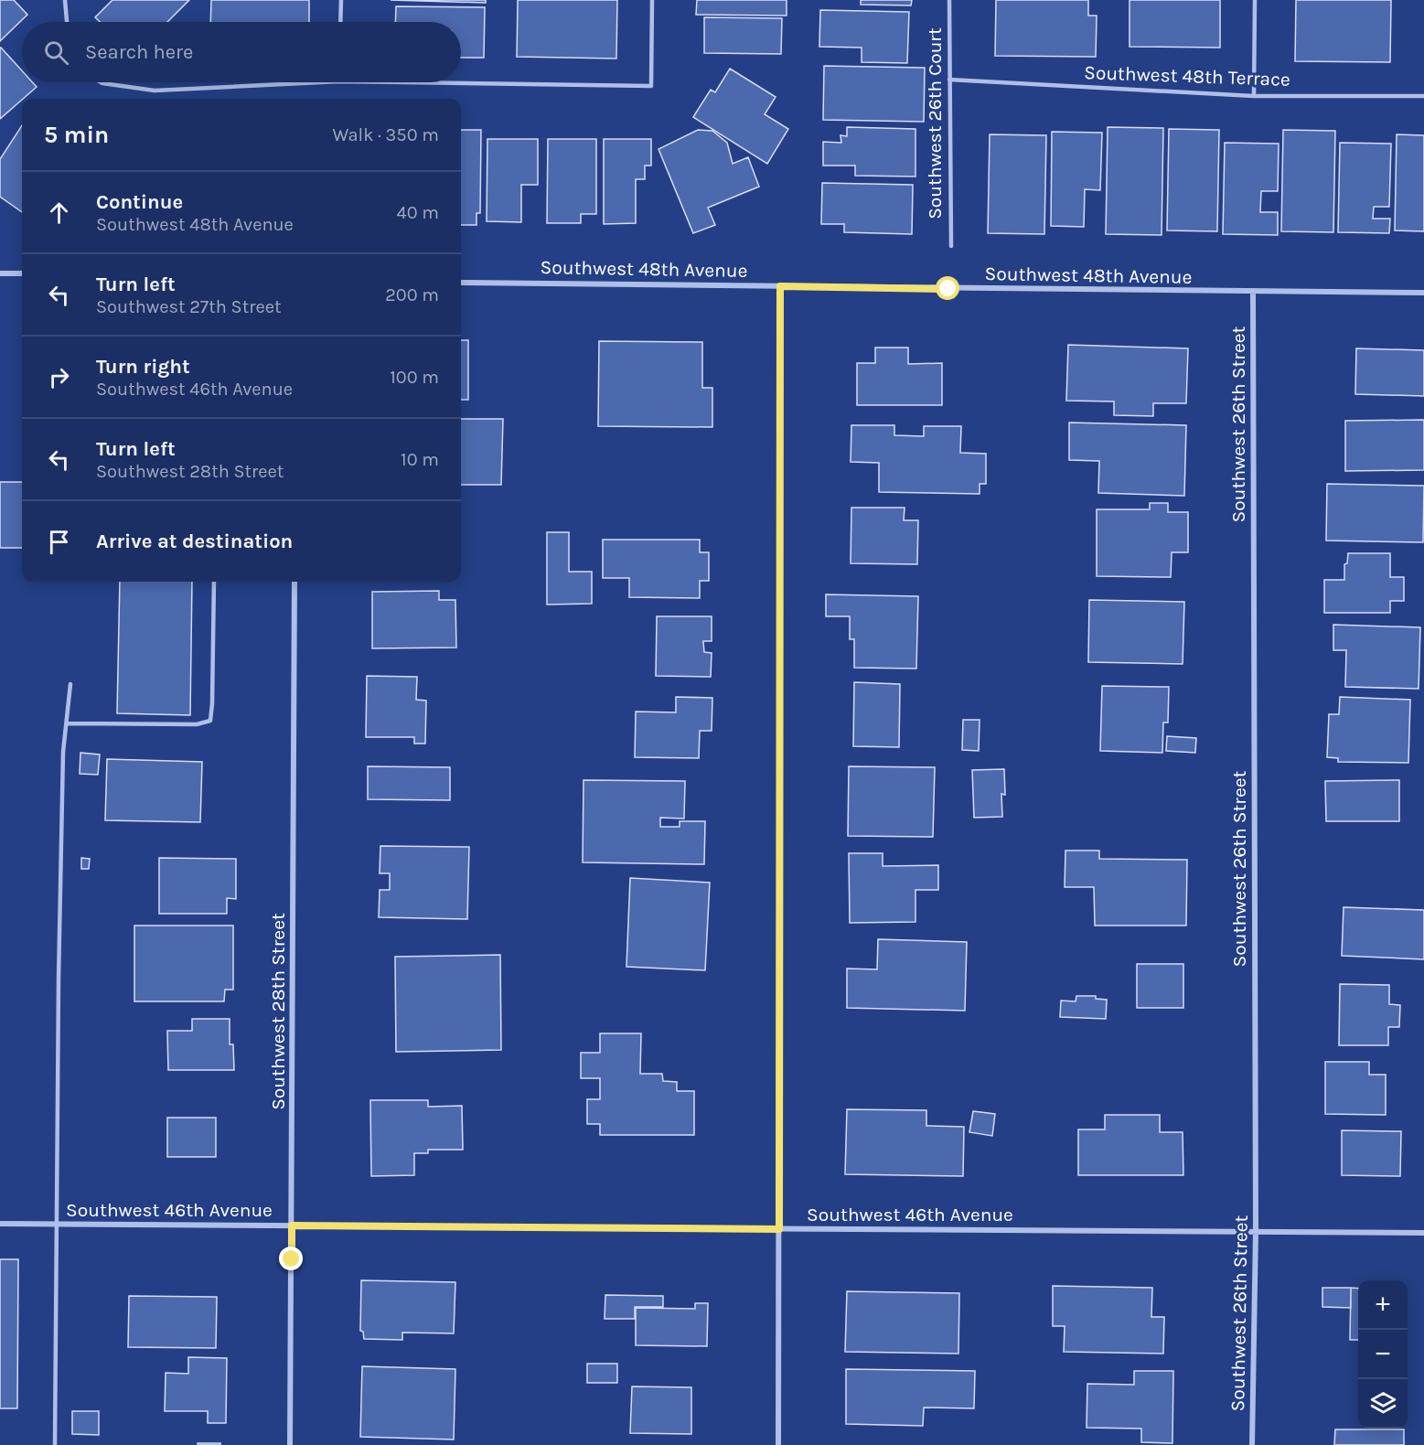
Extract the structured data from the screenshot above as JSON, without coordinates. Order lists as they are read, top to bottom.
{
  "streets": {
    "street": [
      "Southwest 48th Avenue",
      "Southwest 26th Street",
      "Southwest 28th Street",
      "Southwest 46th Avenue"
    ],
    "lane": ["Southwest 48th Terrace", "Southwest 26th Court"]
  },
  "crossings": [
    ["Southwest 48th Terrace", "Southwest 26th Court"],
    ["Southwest 48th Avenue", "Southwest 26th Street"],
    ["Southwest 26th Street", "Southwest 46th Avenue"],
    ["Southwest 28th Street", "Southwest 46th Avenue"]
  ],
  "page": {
    "search": "Search here",
    "heading": ["5 min", "Walk · 350 m"],
    "list": [
      ["Continue", "Southwest 48th Avenue", "40 m"],
      ["Turn left", "Southwest 27th Street", "200 m"],
      ["Turn right", "Southwest 46th Avenue", "100 m"],
      ["Turn left", "Southwest 28th Street", "10 m"],
      "Arrive at destination"
    ],
    "map_buttons": ["+", "−"]
  }
}
